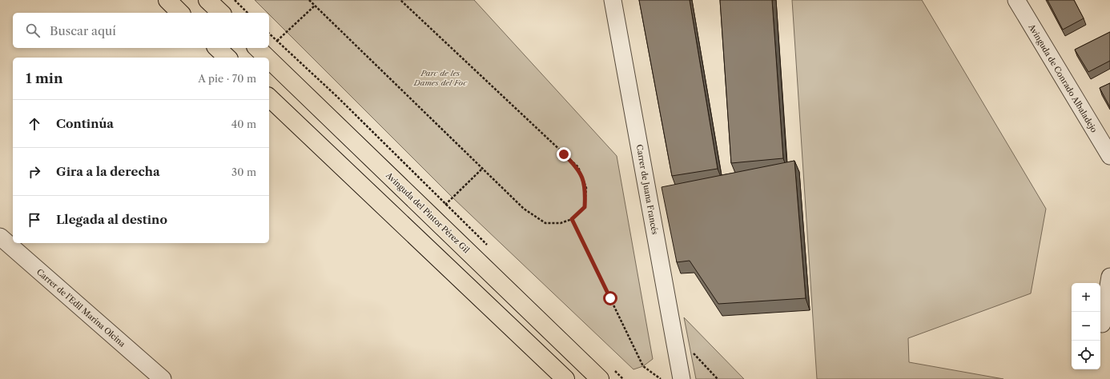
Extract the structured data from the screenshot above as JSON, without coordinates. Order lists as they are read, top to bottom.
{
  "streets": {
    "main road": ["Avinguda del Pintor Pérez Gil"],
    "street": ["Avinguda de Conrado Albaladejo", "Carrer de Juana Francés", "Carrer de l'Edil Marina Olcina"]
  },
  "parks": ["Parc de les Dames del Foc"],
  "page": {
    "search": "Buscar aquí",
    "heading": ["1 min", "A pie · 70 m"],
    "list": [
      ["Continúa", "40 m"],
      ["Gira a la derecha", "30 m"],
      "Llegada al destino"
    ],
    "map_buttons": ["+", "−"]
  }
}
